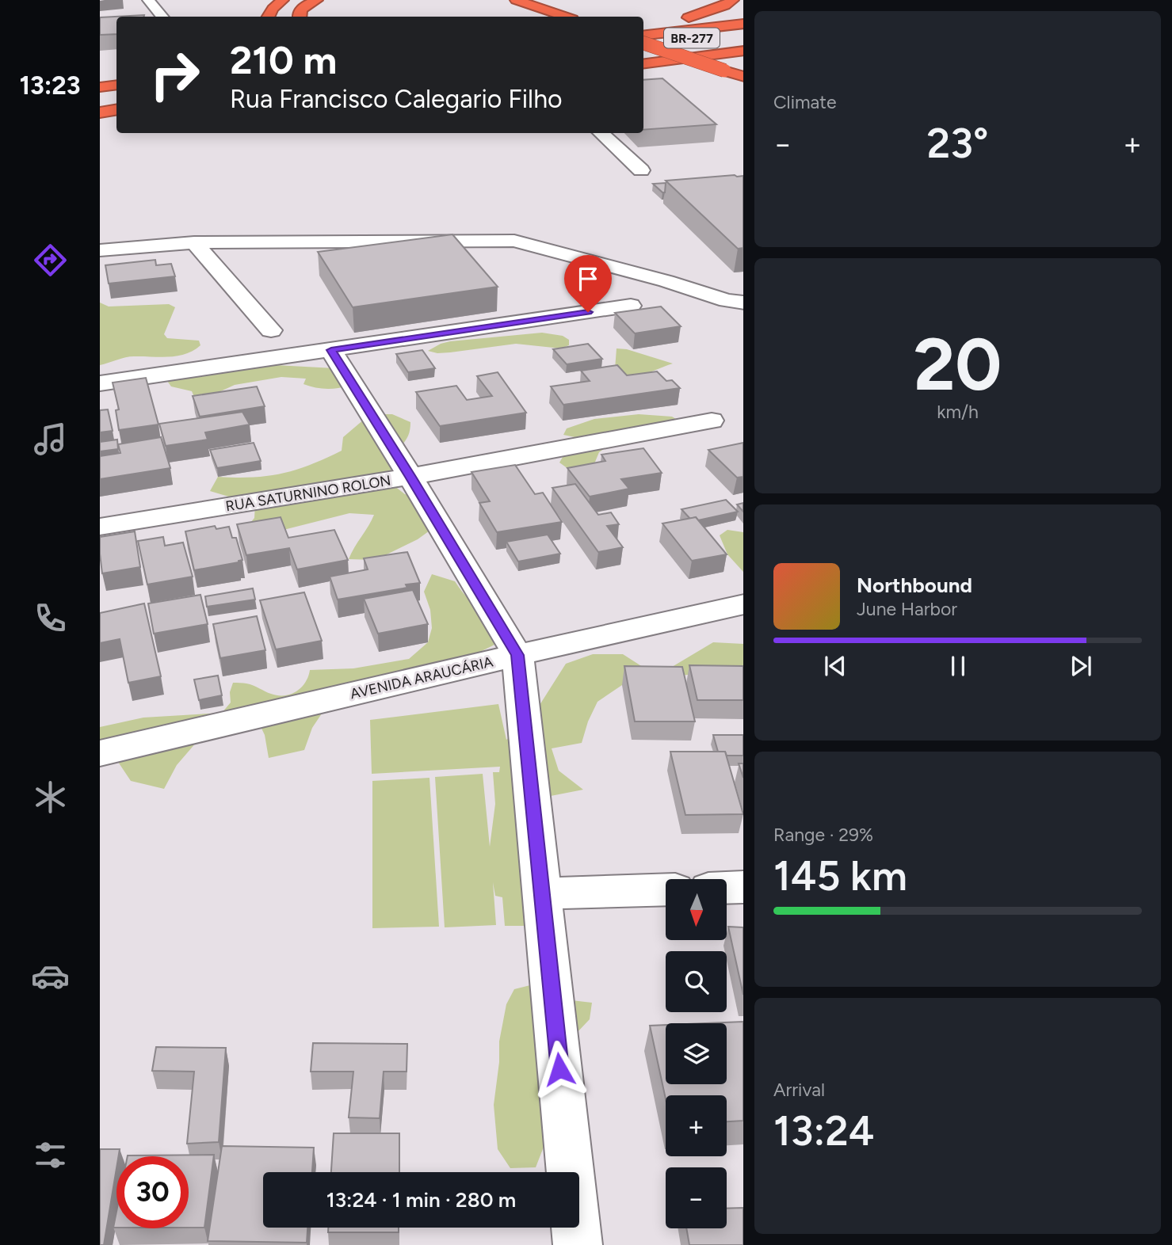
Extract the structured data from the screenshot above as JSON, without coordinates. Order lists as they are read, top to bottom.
{
  "streets": {
    "highway": ["BR-277"],
    "street": ["RUA SATURNINO ROLON", "AVENIDA ARAUCÁRIA"]
  },
  "north": "bottom",
  "page": {
    "tabs": "13:23",
    "tile": [
      "Climate",
      ["20", "km/h"],
      ["Range · 29%", "145 km"],
      ["Arrival", "13:24"]
    ],
    "turn": ["210 m", "Rua Francisco Calegario Filho"],
    "heat": ["−", "23°", "+"],
    "song": ["Northbound", "June Harbor"],
    "map_buttons": ["+", "−"],
    "limit": "30",
    "trip": "13:24 · 1 min · 280 m"
  }
}
